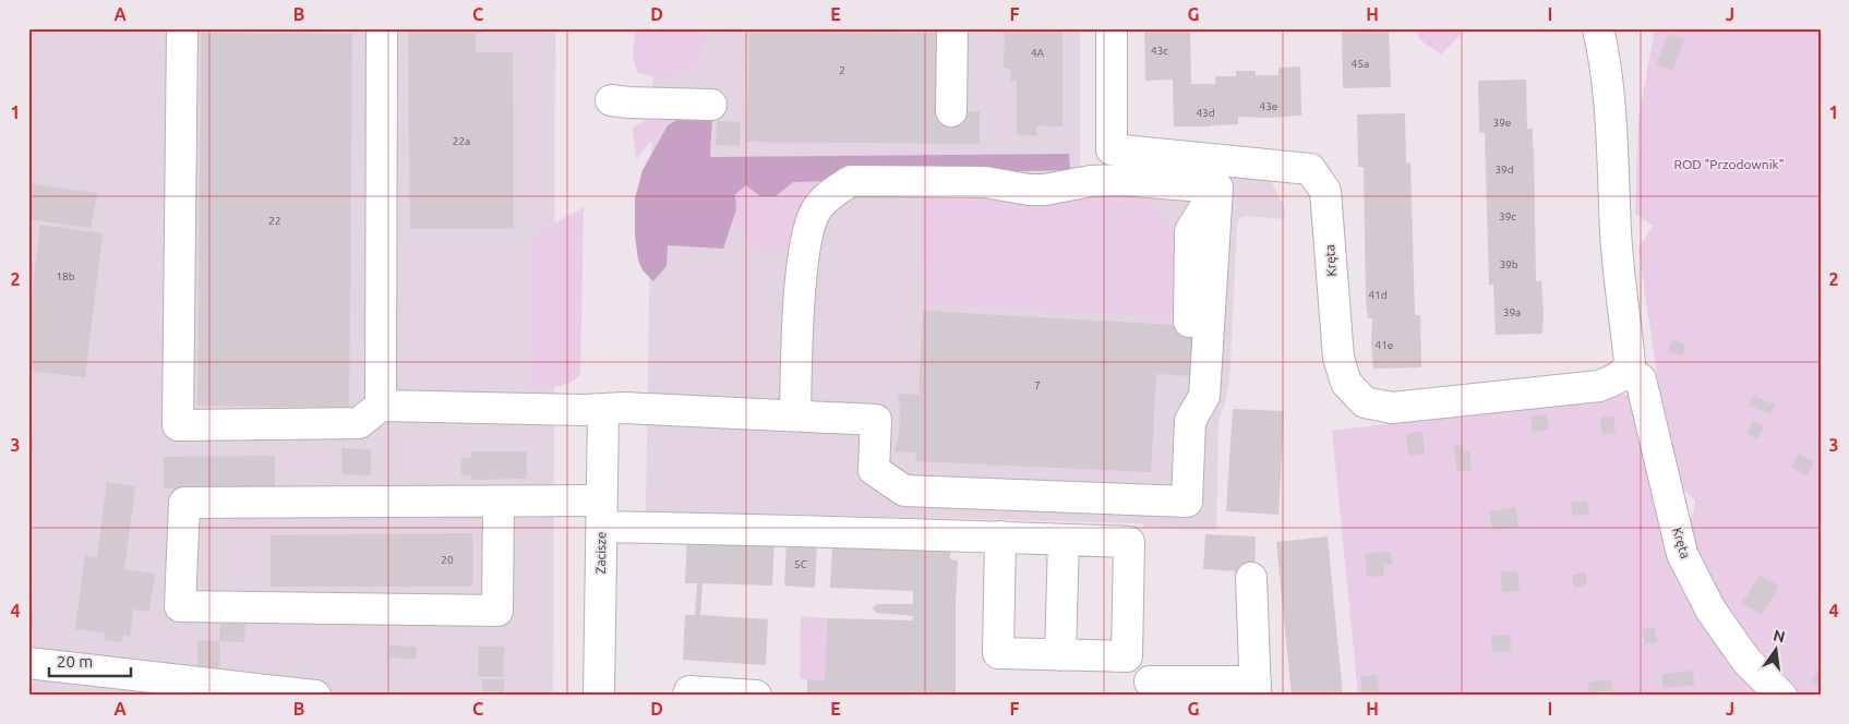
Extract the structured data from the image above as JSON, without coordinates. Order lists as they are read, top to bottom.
{
  "streets": {
    "street": ["Kręta", "Zacisze"]
  },
  "parks": ["ROD \"Przodownik\""],
  "house_numbers": [
    "43c",
    "4A",
    "45a",
    "2",
    "43e",
    "43d",
    "39e",
    "22a",
    "39d",
    "39c",
    "22",
    "39b",
    "18b",
    "41d",
    "39a",
    "41e",
    "7",
    "20",
    "5C"
  ],
  "scale_bar": "20 m",
  "north": "top",
  "grid": {
    "columns": [
      "A",
      "B",
      "C",
      "D",
      "E",
      "F",
      "G",
      "H",
      "I",
      "J"
    ],
    "rows": [
      "1",
      "2",
      "3",
      "4"
    ]
  }
}
